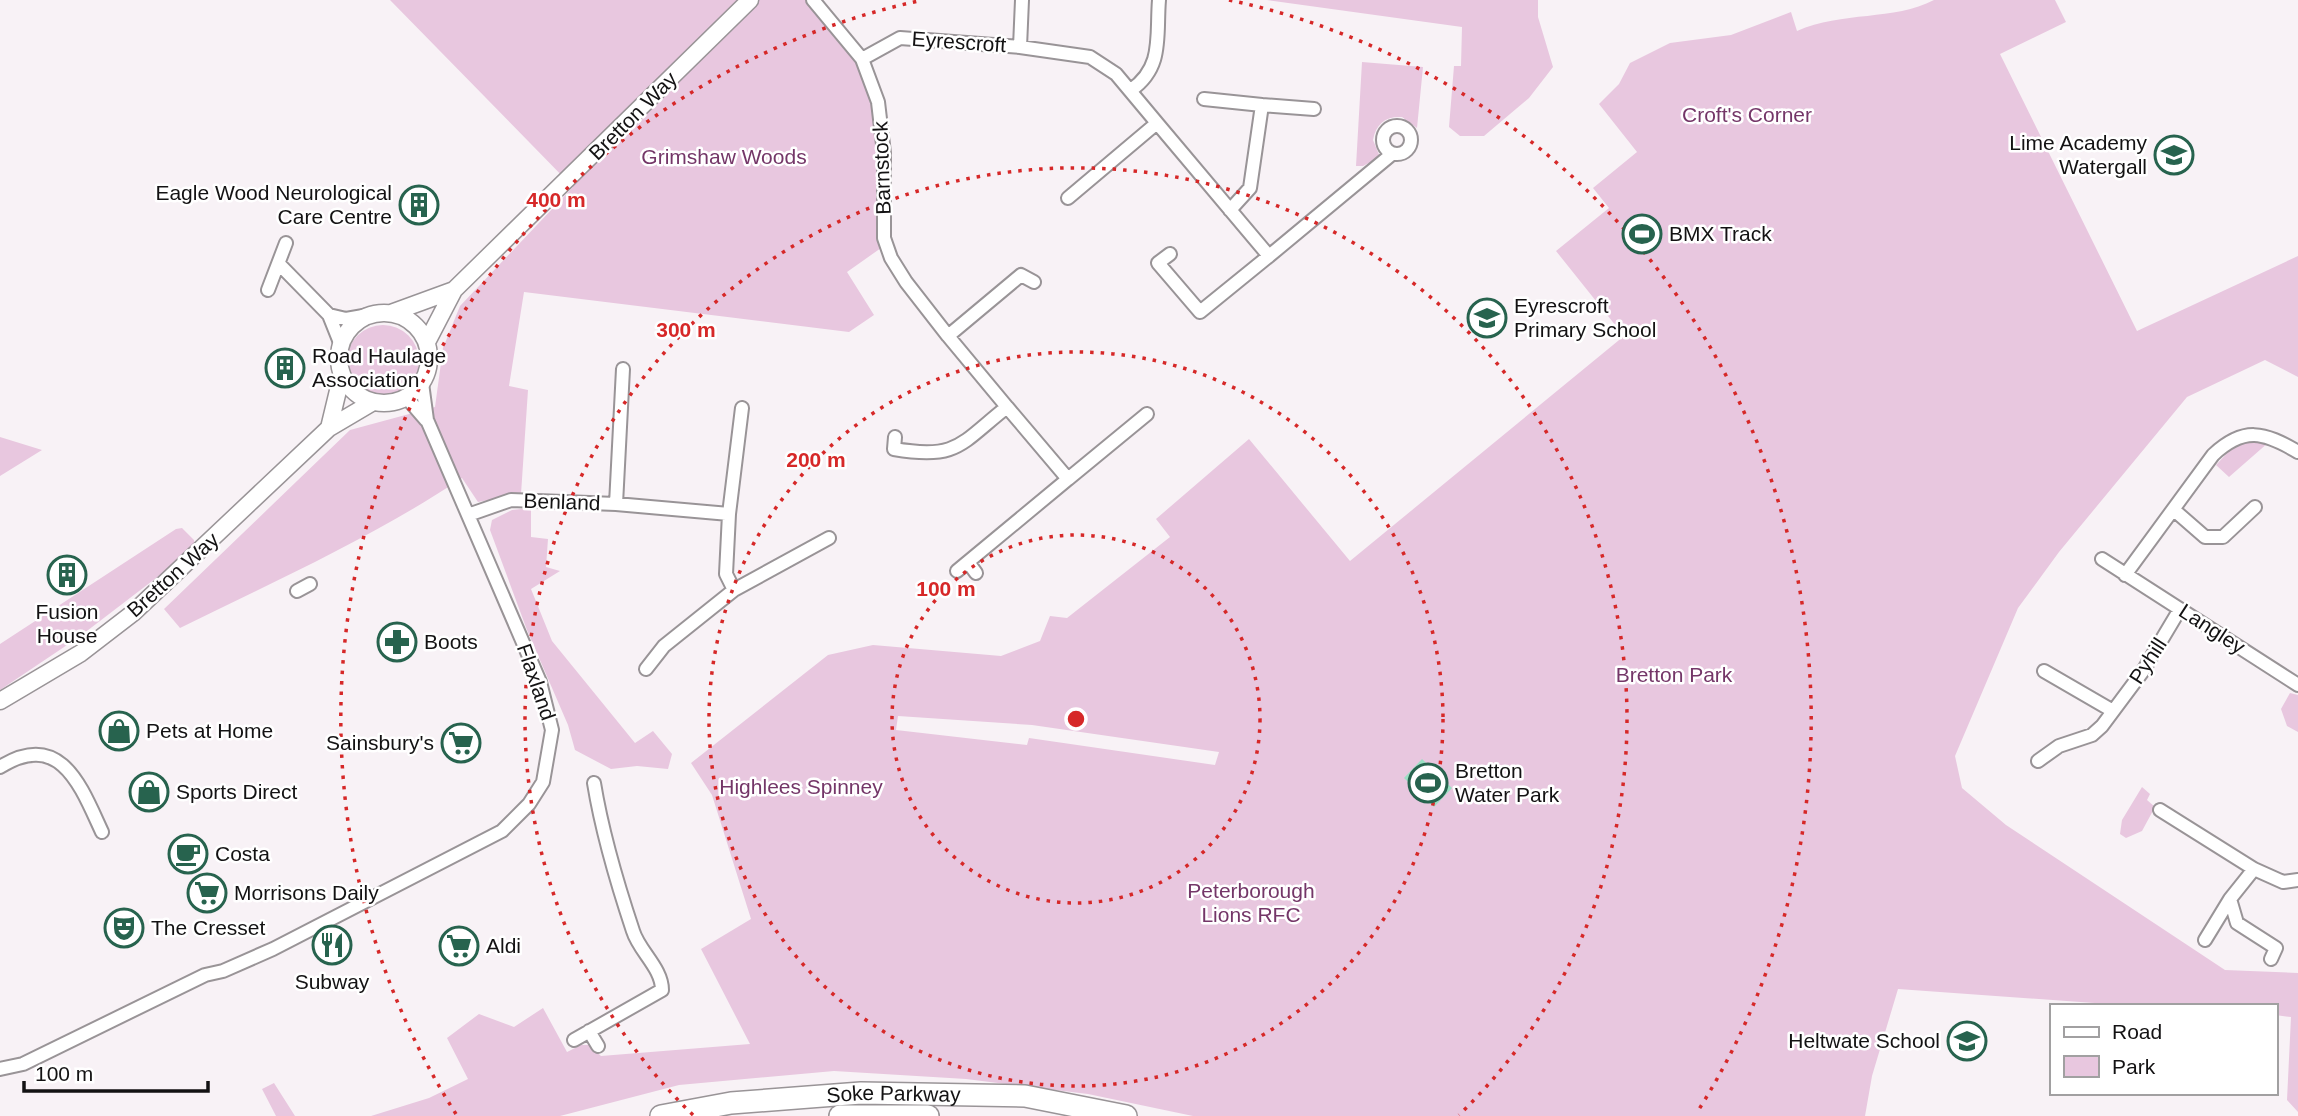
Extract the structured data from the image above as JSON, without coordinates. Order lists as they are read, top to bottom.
{
  "streets": {
    "highway": ["Soke Parkway"],
    "street": [
      "Eyrescroft",
      "Bretton Way",
      "Barnstock",
      "Benland",
      "Langley",
      "Pyhill",
      "Flaxland"
    ]
  },
  "crossings": [
    ["Eyrescroft", "Barnstock"],
    ["Bretton Way", "Flaxland"],
    ["Benland", "Flaxland"],
    ["Langley", "Pyhill"]
  ],
  "parks": [
    "Croft's Corner",
    "Grimshaw Woods",
    "Bretton Park",
    "Highlees Spinney",
    "Peterborough Lions RFC"
  ],
  "places": {
    "school or university": ["Lime Academy Watergall", "Eyrescroft Primary School", "Heltwate School"],
    "building": ["Eagle Wood Neurological Care Centre", "Road Haulage Association", "Fusion House"],
    "sports": ["BMX Track", "Bretton Water Park"],
    "pharmacy": ["Boots"],
    "shop": ["Pets at Home", "Sports Direct"],
    "supermarket": ["Sainsbury's", "Morrisons Daily", "Aldi"],
    "cafe": ["Costa"],
    "theatre": ["The Cresset"],
    "restaurant": ["Subway"]
  },
  "legend": ["Road", "Park"],
  "scale_bar": "100 m",
  "rings": [
    "400 m",
    "300 m",
    "200 m",
    "100 m"
  ]
}
